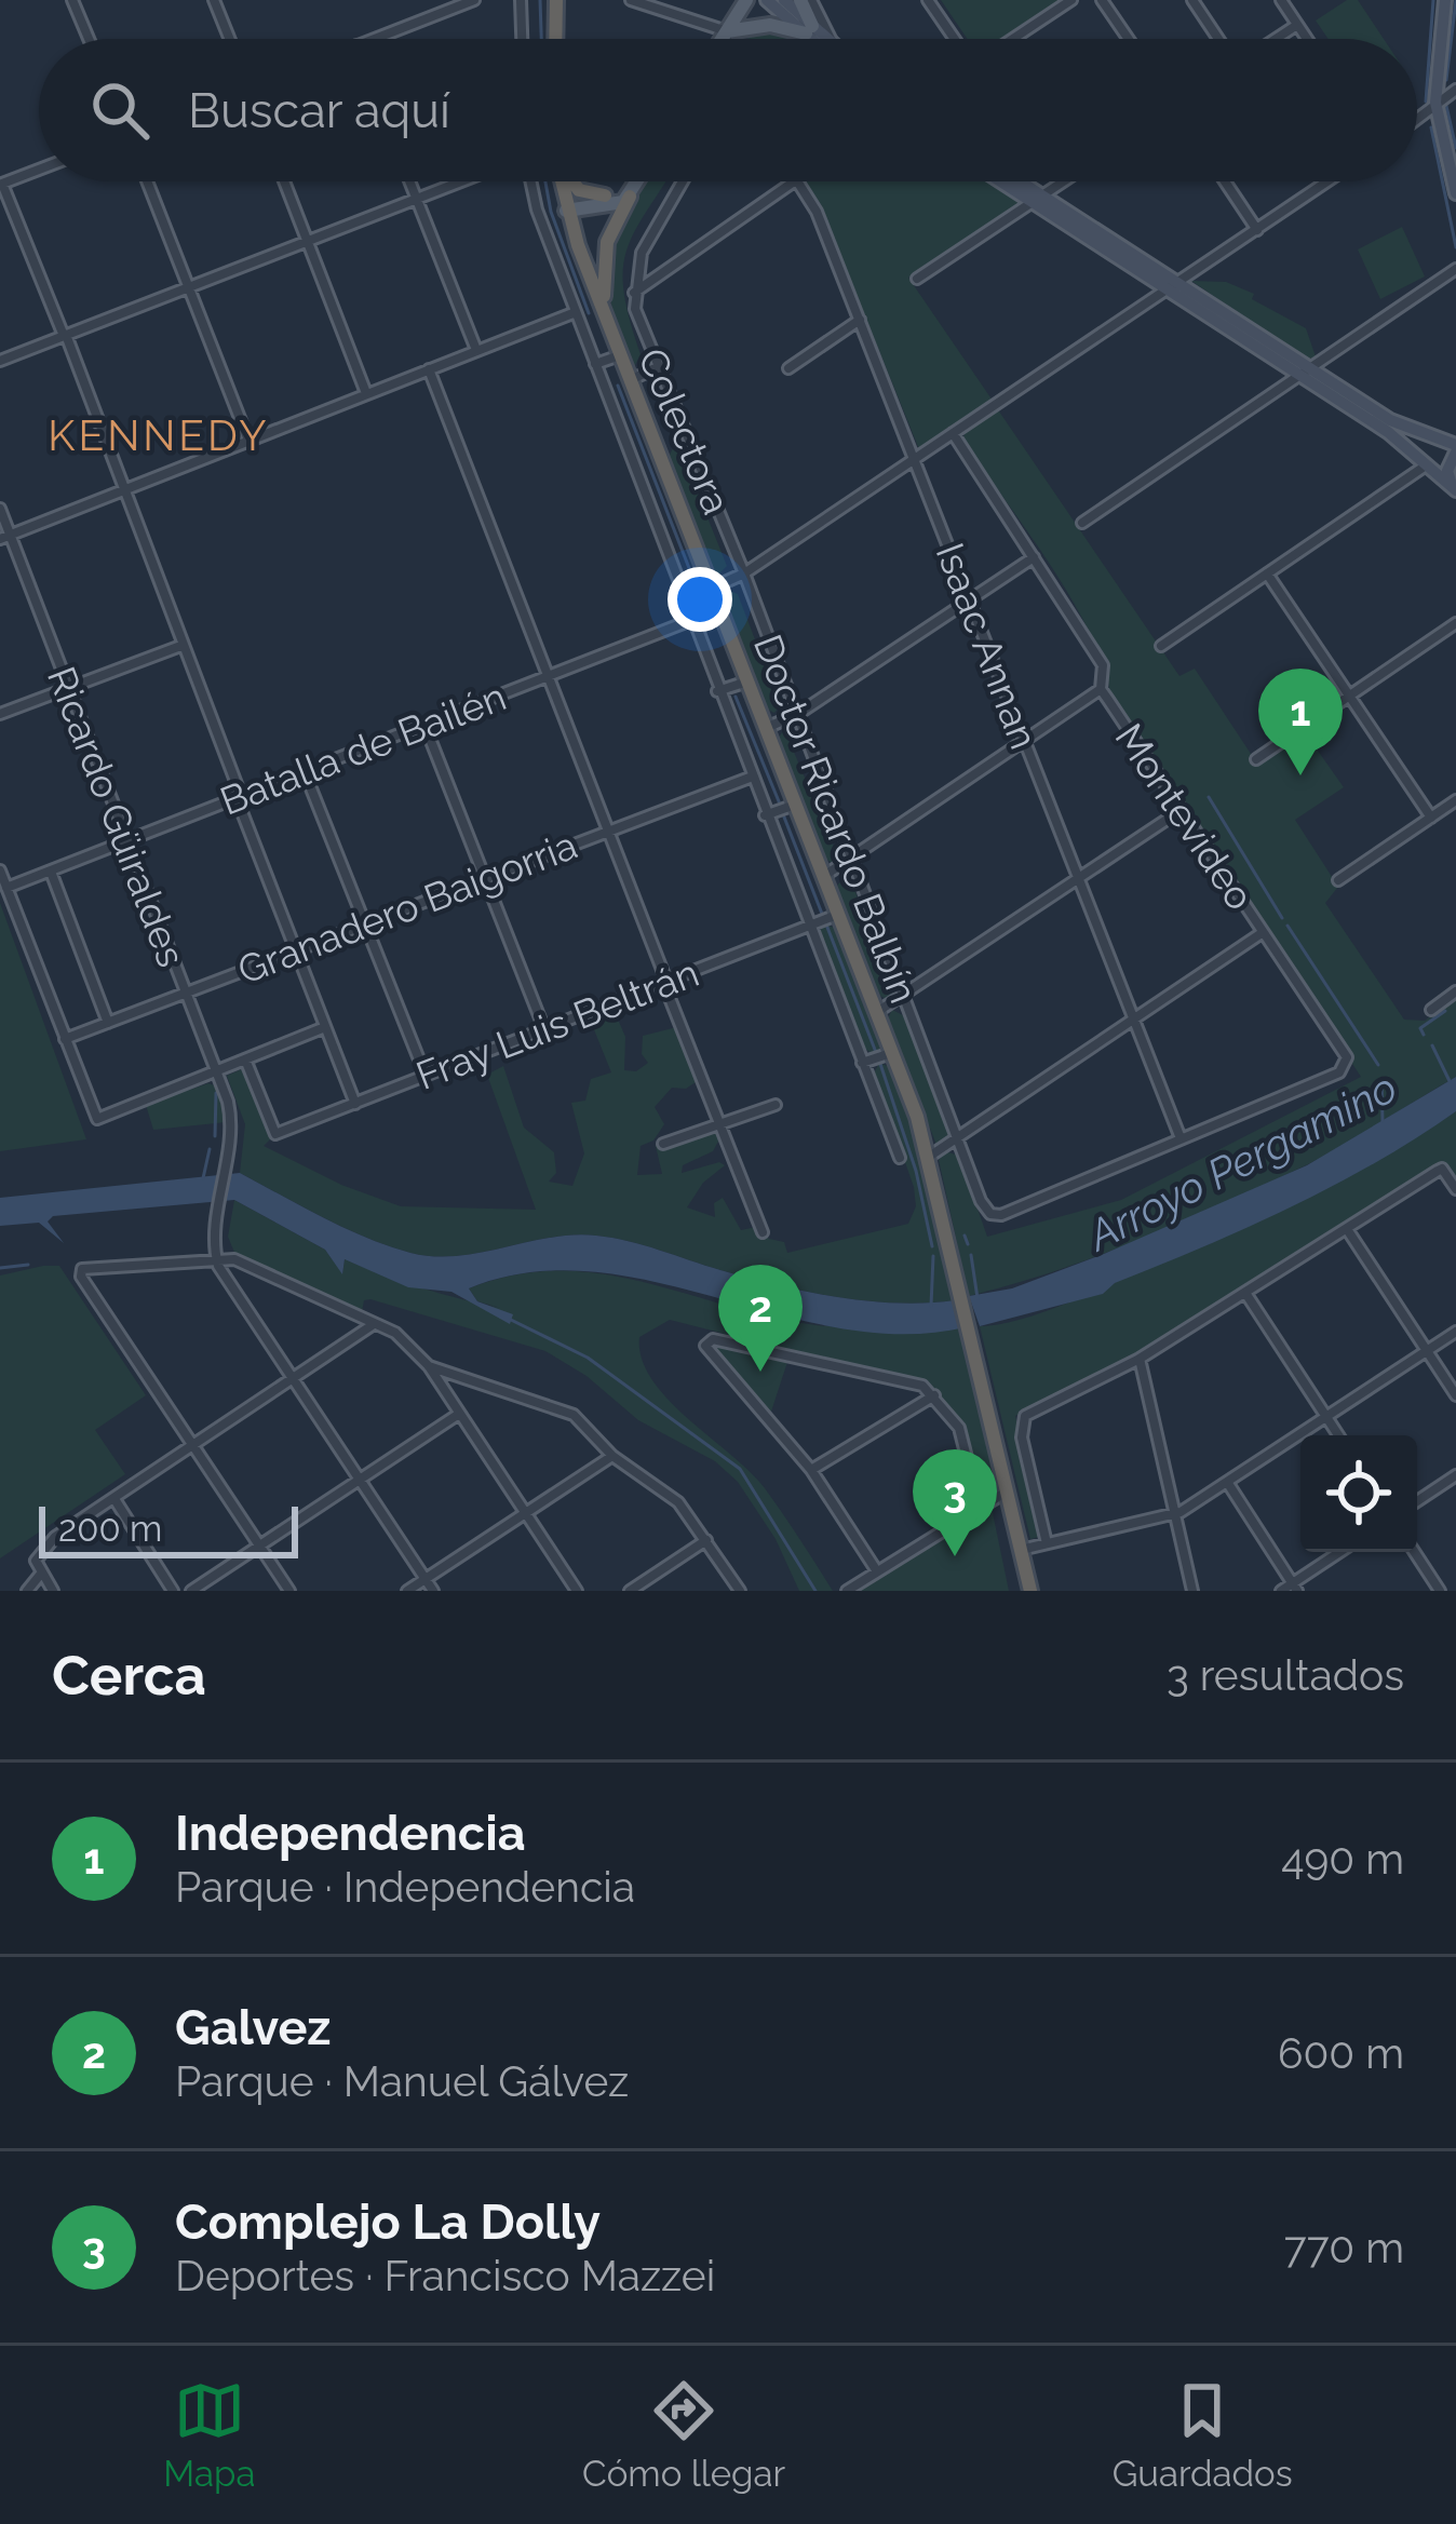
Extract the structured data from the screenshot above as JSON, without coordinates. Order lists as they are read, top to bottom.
{
  "streets": {
    "highway": ["Doctor Ricardo Balbín"],
    "street": [
      "Colectora",
      "Isaac Annan",
      "Batalla de Bailén",
      "Ricardo Güiraldes",
      "Montevideo",
      "Granadero Baigorria",
      "Fray Luis Beltrán"
    ]
  },
  "crossings": [
    ["Colectora", "Isaac Annan"],
    ["Colectora", "Batalla de Bailén"],
    ["Colectora", "Montevideo"],
    ["Colectora", "Granadero Baigorria"],
    ["Colectora", "Fray Luis Beltrán"],
    ["Isaac Annan", "Montevideo"],
    ["Batalla de Bailén", "Ricardo Güiraldes"],
    ["Batalla de Bailén", "Doctor Ricardo Balbín"],
    ["Ricardo Güiraldes", "Granadero Baigorria"],
    ["Doctor Ricardo Balbín", "Fray Luis Beltrán"]
  ],
  "districts": ["KENNEDY"],
  "water": ["Arroyo Pergamino"],
  "scale_bar": "200 m",
  "page": {
    "search": "Buscar aquí",
    "pins": ["1", "2", "3"],
    "scale": "200 m",
    "heading": ["Cerca", "3 resultados"],
    "list": [
      {
        "mark": "1",
        "name": "Independencia",
        "note": "Parque · Independencia",
        "value": "490 m"
      },
      {
        "mark": "2",
        "name": "Galvez",
        "note": "Parque · Manuel Gálvez",
        "value": "600 m"
      },
      {
        "mark": "3",
        "name": "Complejo La Dolly",
        "note": "Deportes · Francisco Mazzei",
        "value": "770 m"
      }
    ],
    "nav": ["Mapa", "Cómo llegar", "Guardados"]
  }
}
